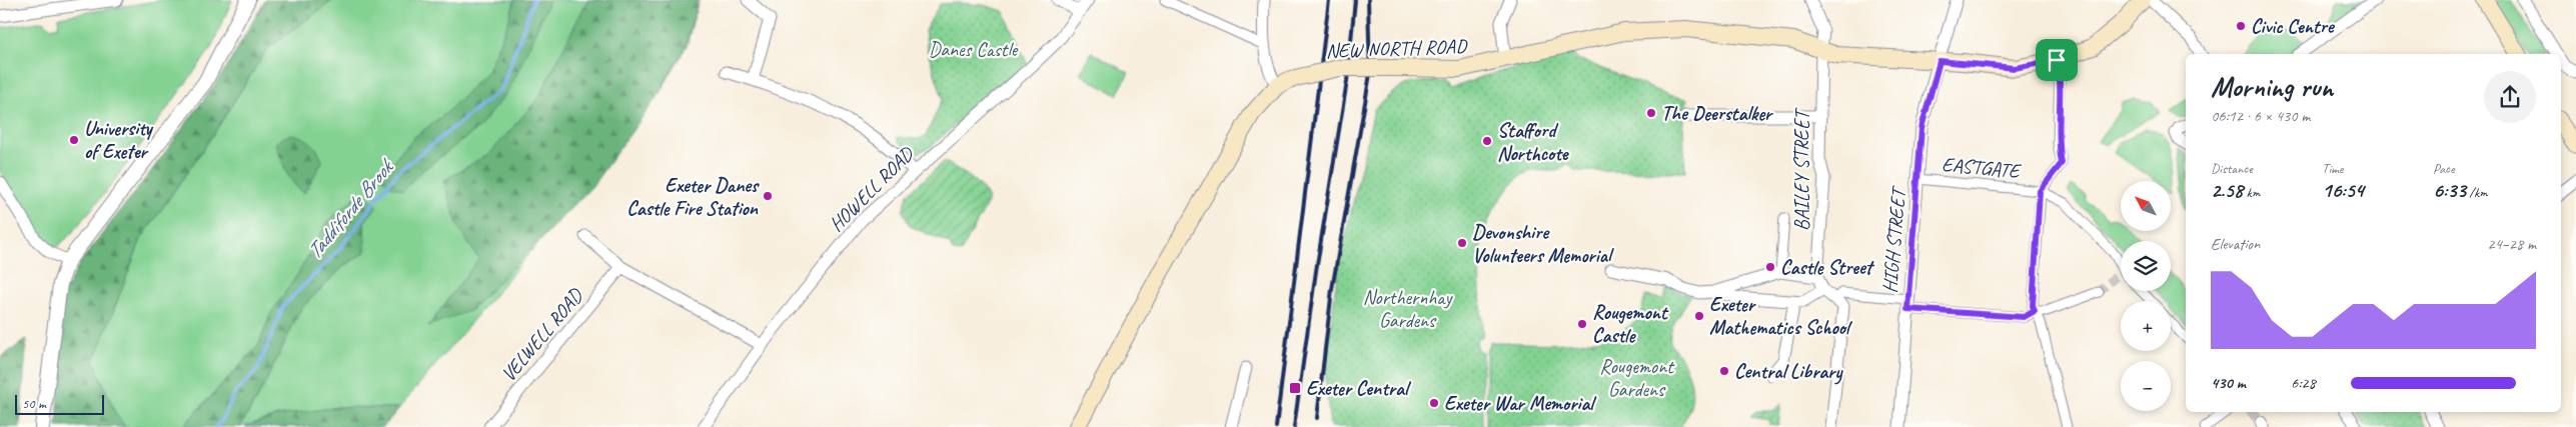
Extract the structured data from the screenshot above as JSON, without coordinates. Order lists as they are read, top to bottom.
{
  "streets": {
    "main road": ["NEW NORTH ROAD"],
    "street": [
      "EASTGATE",
      "BAILEY STREET",
      "HOWELL ROAD",
      "HIGH STREET",
      "VELWELL ROAD"
    ]
  },
  "crossings": [
    ["NEW NORTH ROAD", "BAILEY STREET"],
    ["NEW NORTH ROAD", "HIGH STREET"],
    ["EASTGATE", "HIGH STREET"]
  ],
  "water": ["Taddiforde Brook"],
  "parks": ["Danes Castle", "Northernhay Gardens", "Rougemont Gardens"],
  "places": {
    "other": [
      "Civic Centre",
      "The Deerstalker",
      "University of Exeter",
      "Stafford Northcote",
      "Exeter Danes Castle Fire Station",
      "Devonshire Volunteers Memorial",
      "Castle Street",
      "Exeter Mathematics School",
      "Rougemont Castle",
      "Central Library",
      "Exeter War Memorial"
    ],
    "transit": ["Exeter Central"]
  },
  "scale_bar": "50 m",
  "north": "top left",
  "page": {
    "heading": ["Morning run", "06:12 · 6 × 430 m"],
    "stats": [
      ["Distance", "2.58 km"],
      ["Time", "16:54"],
      ["Pace", "6:33 /km"]
    ],
    "map_buttons": ["+", "−"],
    "chart": ["Elevation", "24–28 m"],
    "list": [
      {
        "name": "430 m",
        "note": "6:28"
      }
    ],
    "scale": "50 m"
  }
}
